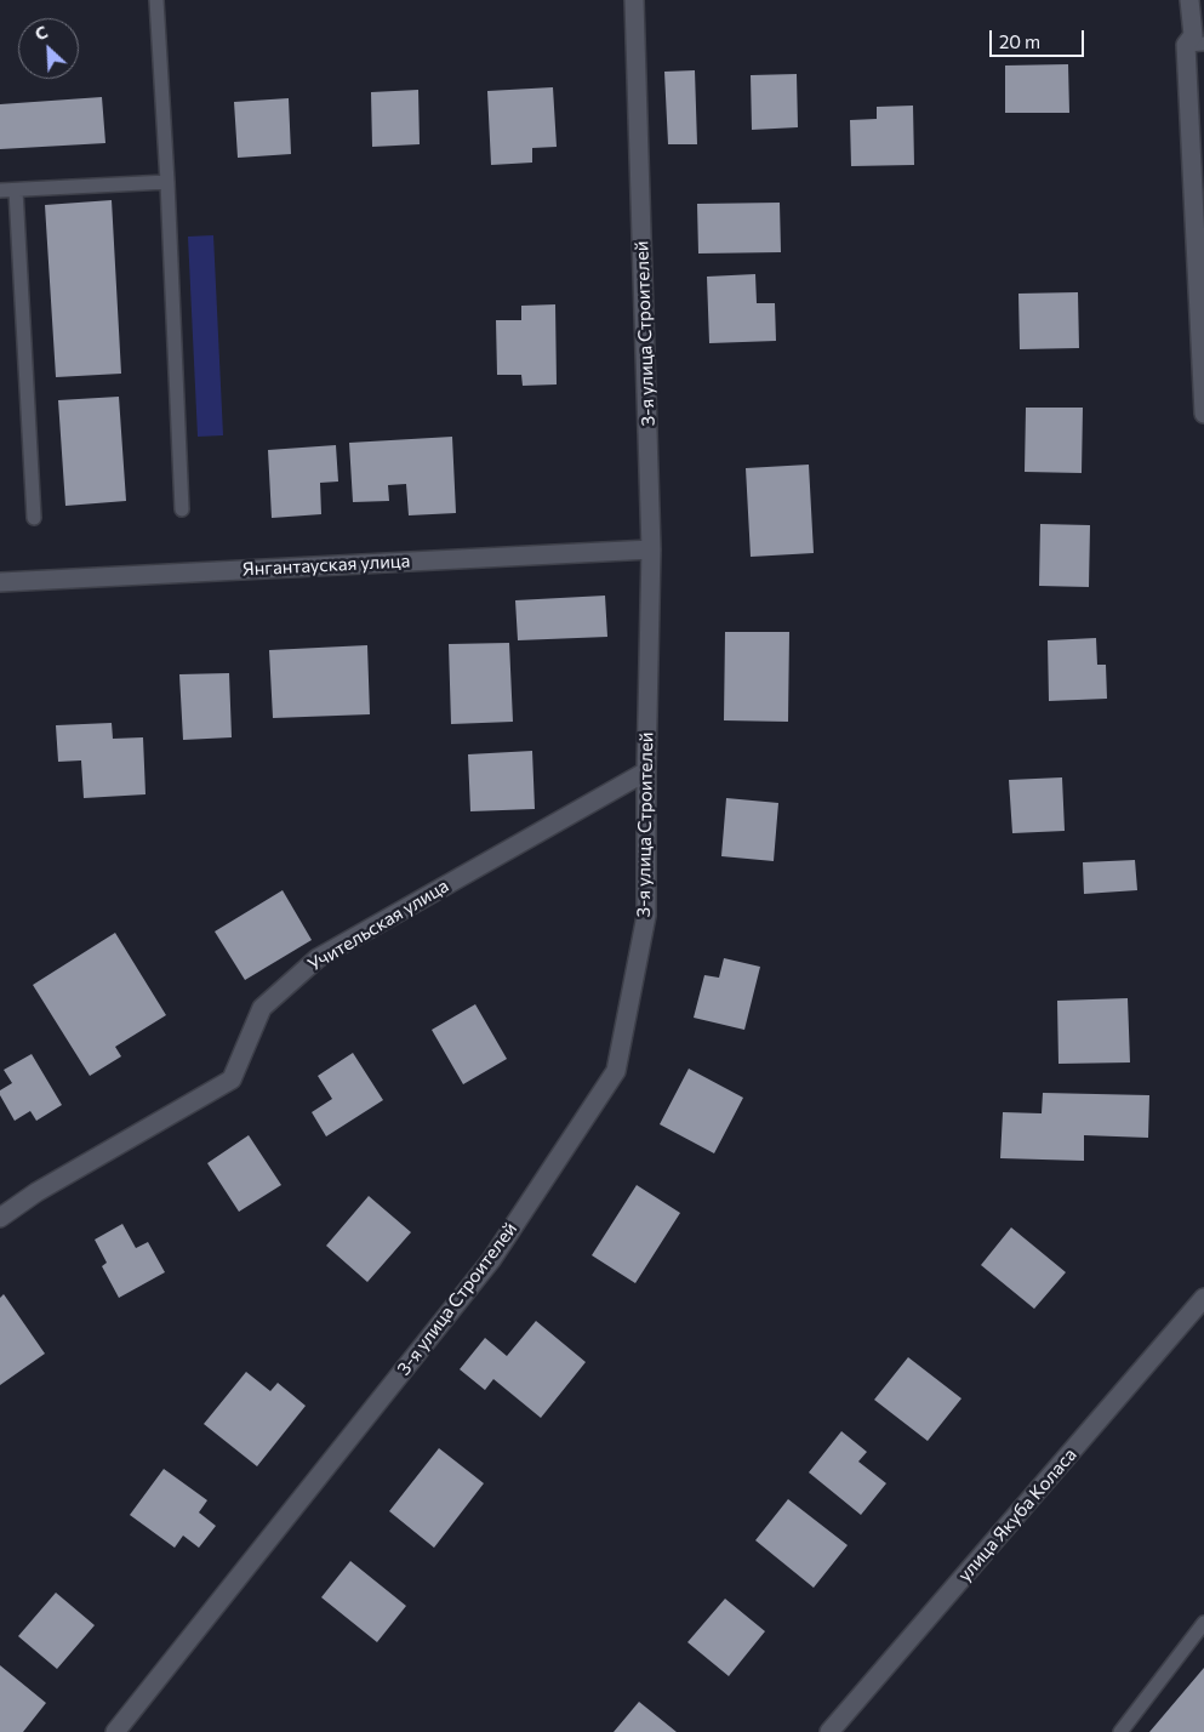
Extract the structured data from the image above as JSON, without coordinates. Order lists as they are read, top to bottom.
{
  "streets": {
    "street": [
      "3-я улица Строителей",
      "Янгантауская улица",
      "Учительская улица",
      "улица Якуба Коласа"
    ]
  },
  "crossings": [
    ["3-я улица Строителей", "Янгантауская улица"],
    ["3-я улица Строителей", "Учительская улица"]
  ],
  "scale_bar": "20 m",
  "north": "top left"
}
